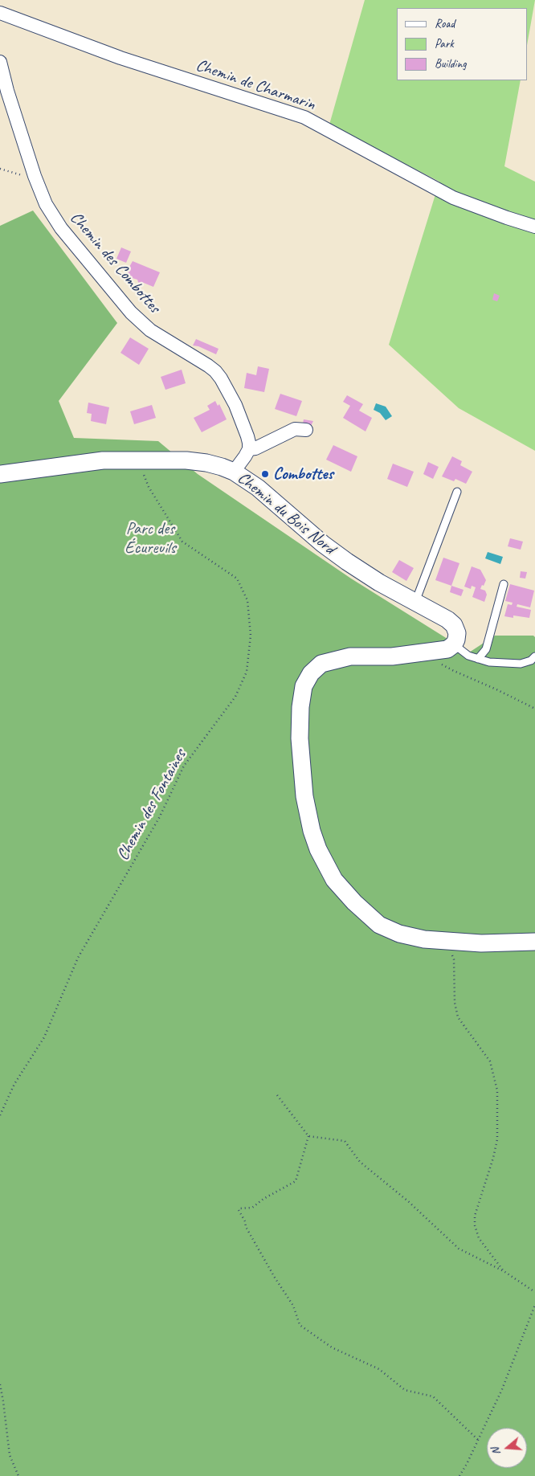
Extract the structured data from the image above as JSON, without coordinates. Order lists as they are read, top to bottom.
{
  "streets": {
    "street": ["Chemin de Charmarin", "Chemin des Combottes", "Chemin du Bois Nord"],
    "path": ["Chemin des Fontaines"]
  },
  "crossings": [
    ["Chemin du Bois Nord", "Chemin des Fontaines"]
  ],
  "parks": ["Parc des Écureuils"],
  "places": ["Combottes"],
  "legend": ["Road", "Park", "Building"],
  "north": "left"
}
